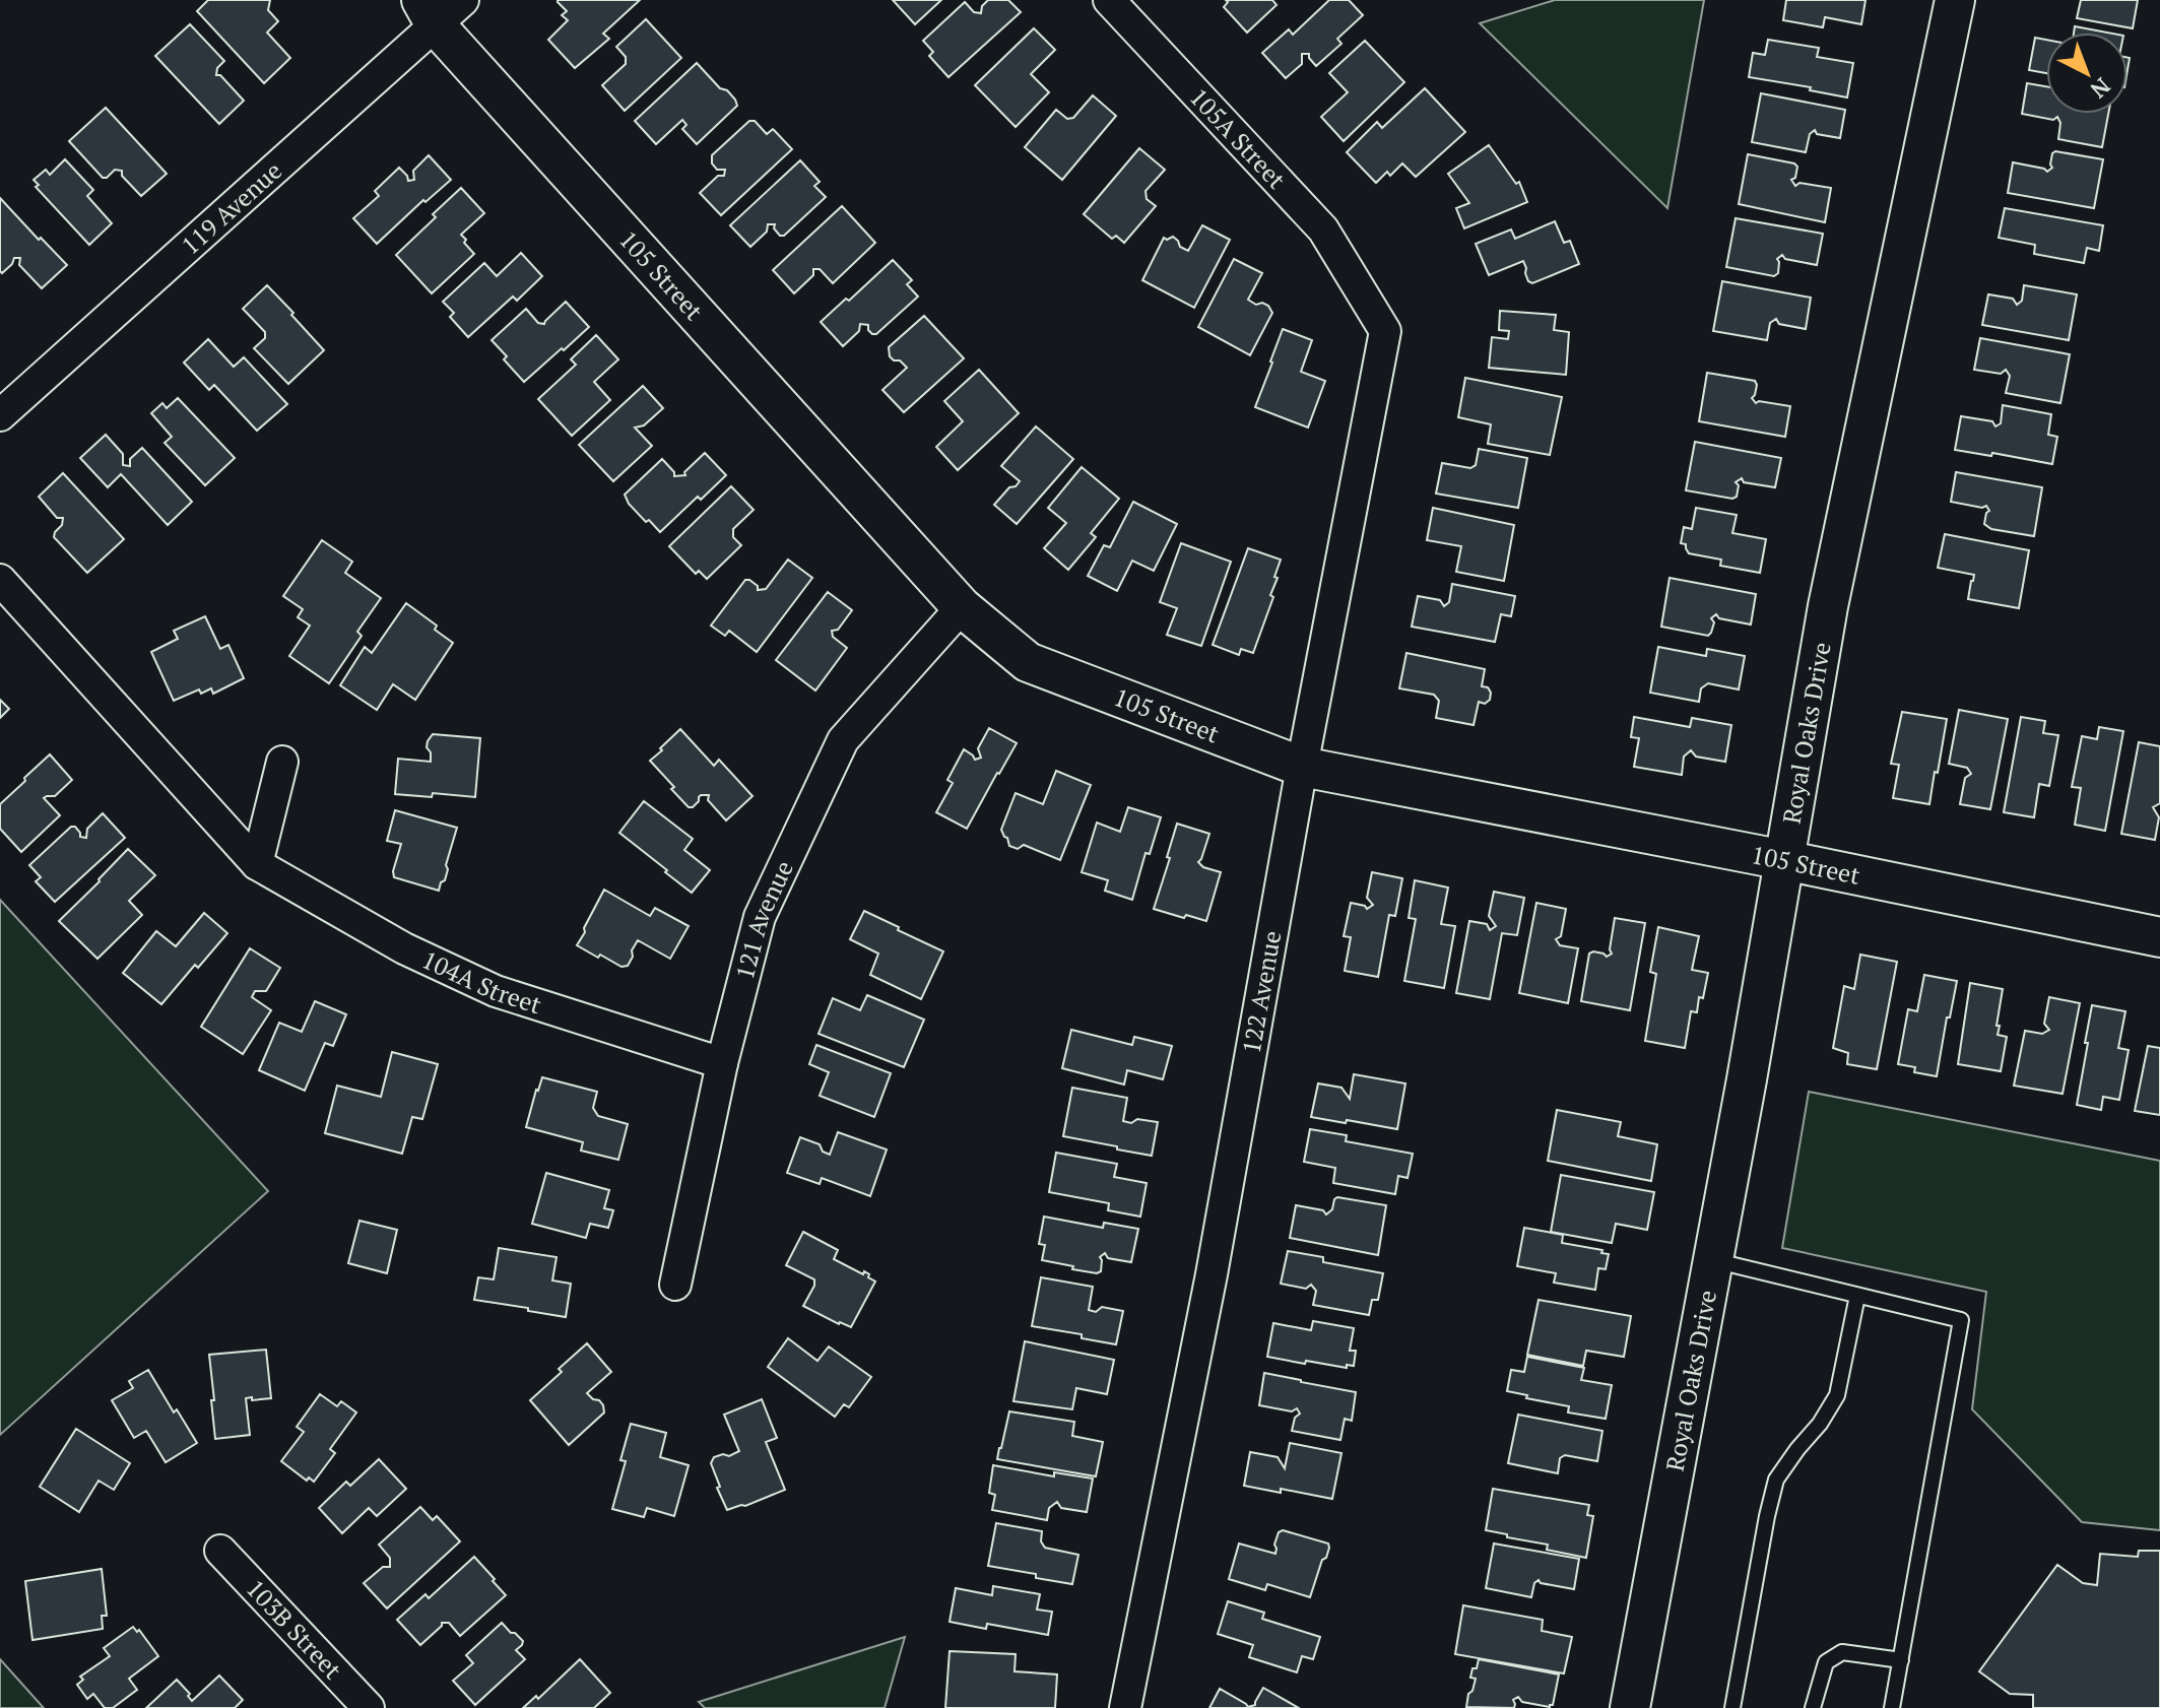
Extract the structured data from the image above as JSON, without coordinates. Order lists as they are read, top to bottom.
{
  "streets": {
    "street": [
      "105A Street",
      "119 Avenue",
      "105 Street",
      "Royal Oaks Drive",
      "121 Avenue",
      "104A Street",
      "122 Avenue",
      "103B Street"
    ]
  },
  "crossings": [
    ["105A Street", "122 Avenue"],
    ["119 Avenue", "105 Street"],
    ["105 Street", "Royal Oaks Drive"],
    ["105 Street", "121 Avenue"],
    ["105 Street", "122 Avenue"],
    ["121 Avenue", "104A Street"]
  ],
  "north": "bottom right"
}
